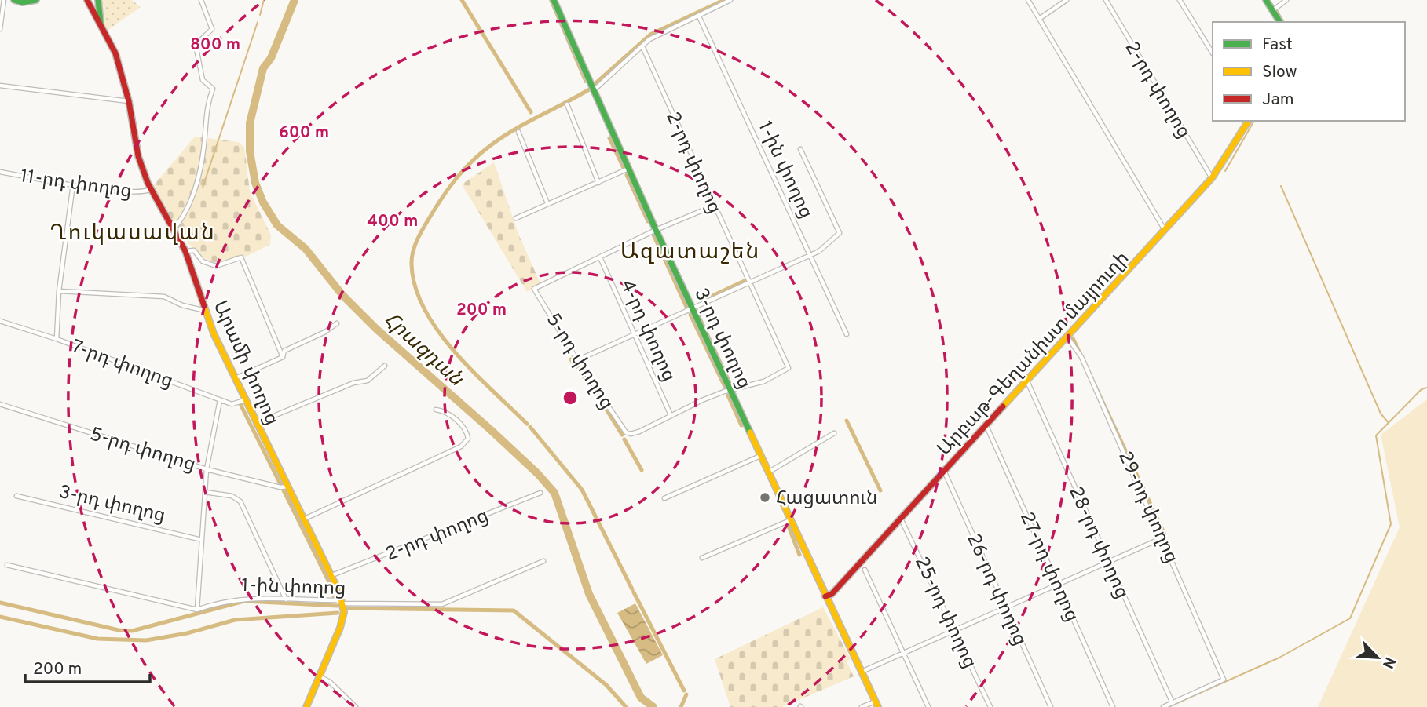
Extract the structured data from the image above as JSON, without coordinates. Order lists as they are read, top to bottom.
{
  "streets": {
    "main road": ["3-րդ փողոց", "Արբաթ-Գեղանիստ մայրուղի", "Արամի փողոց"],
    "street": [
      "2-րդ փողոց",
      "1-ին փողոց",
      "11-րդ փողոց",
      "4-րդ փողոց",
      "5-րդ փողոց",
      "7-րդ փողոց",
      "29-րդ փողոց",
      "28-րդ փողոց",
      "27-րդ փողոց",
      "26-րդ փողոց",
      "25-րդ փողոց"
    ]
  },
  "crossings": [
    ["2-րդ փողոց", "3-րդ փողոց"],
    ["2-րդ փողոց", "Արբաթ-Գեղանիստ մայրուղի"],
    ["2-րդ փողոց", "Արամի փողոց"],
    ["1-ին փողոց", "Արամի փողոց"],
    ["11-րդ փողոց", "Արամի փողոց"],
    ["4-րդ փողոց", "5-րդ փողոց"],
    ["3-րդ փողոց", "Արբաթ-Գեղանիստ մայրուղի"],
    ["Արբաթ-Գեղանիստ մայրուղի", "29-րդ փողոց"],
    ["Արբաթ-Գեղանիստ մայրուղի", "28-րդ փողոց"],
    ["Արբաթ-Գեղանիստ մայրուղի", "27-րդ փողոց"],
    ["Արբաթ-Գեղանիստ մայրուղի", "26-րդ փողոց"],
    ["Արբաթ-Գեղանիստ մայրուղի", "25-րդ փողոց"],
    ["5-րդ փողոց", "Արամի փողոց"],
    ["Արամի փողոց", "7-րդ փողոց"],
    ["29-րդ փողոց", "28-րդ փողոց"]
  ],
  "districts": ["Ղուկասավան", "Ազատաշեն"],
  "water": ["Հրազդան"],
  "places": ["Հացատուն"],
  "legend": ["Fast", "Slow", "Jam"],
  "scale_bar": "200 m",
  "north": "bottom right",
  "rings": [
    "800 m",
    "600 m",
    "400 m",
    "200 m"
  ]
}
